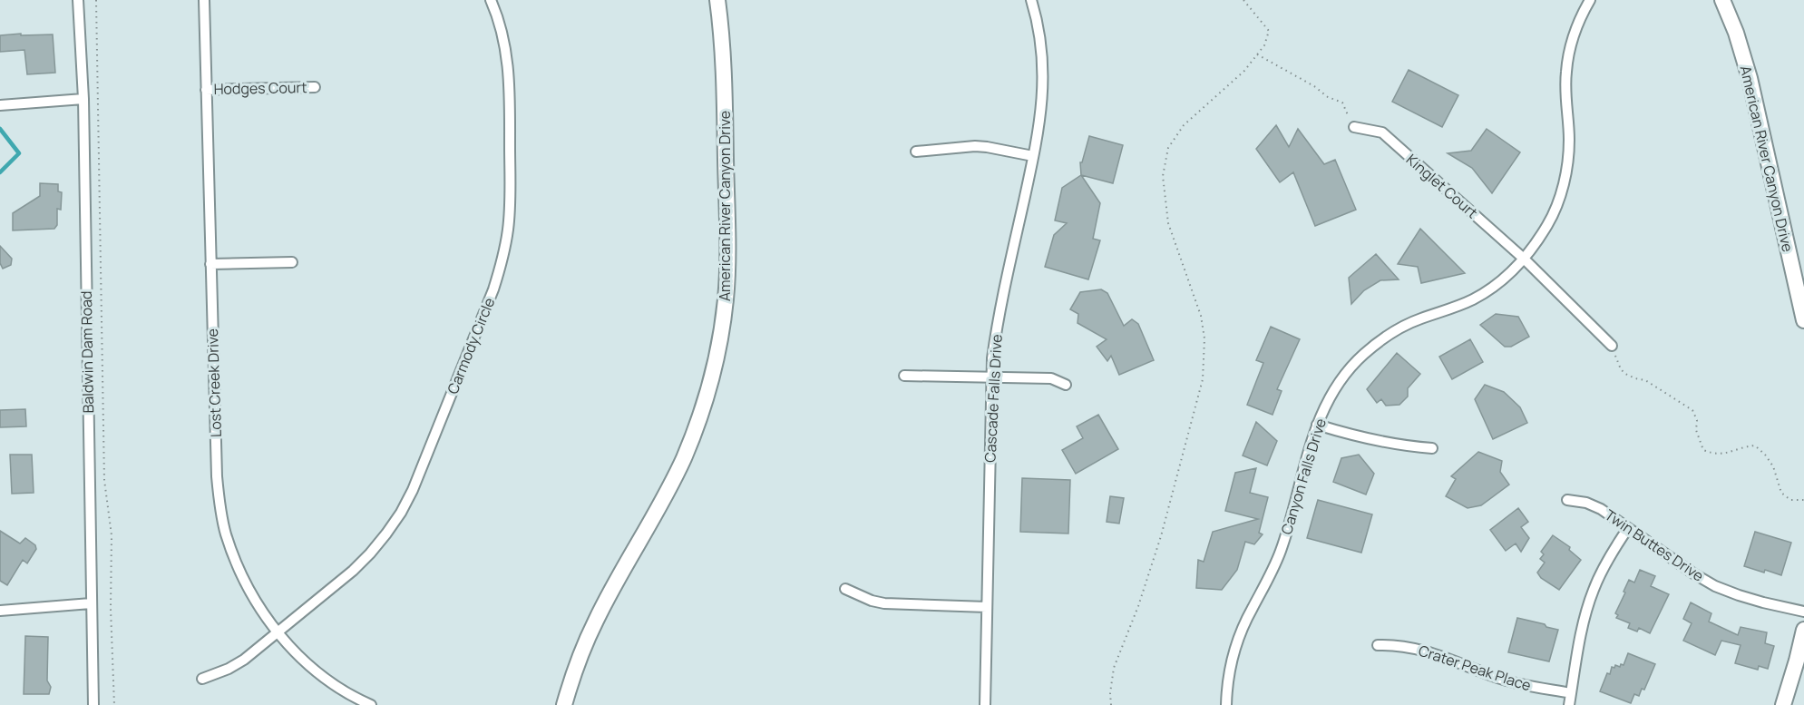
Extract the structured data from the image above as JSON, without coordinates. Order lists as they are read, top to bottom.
{
  "streets": {
    "street": [
      "Hodges Court",
      "American River Canyon Drive",
      "Kinglet Court",
      "Carmody Circle",
      "Baldwin Dam Road",
      "Lost Creek Drive",
      "Cascade Falls Drive",
      "Canyon Falls Drive",
      "Twin Buttes Drive",
      "Crater Peak Place"
    ]
  },
  "crossings": [
    ["Hodges Court", "Lost Creek Drive"],
    ["Kinglet Court", "Canyon Falls Drive"],
    ["Carmody Circle", "Lost Creek Drive"]
  ]
}
